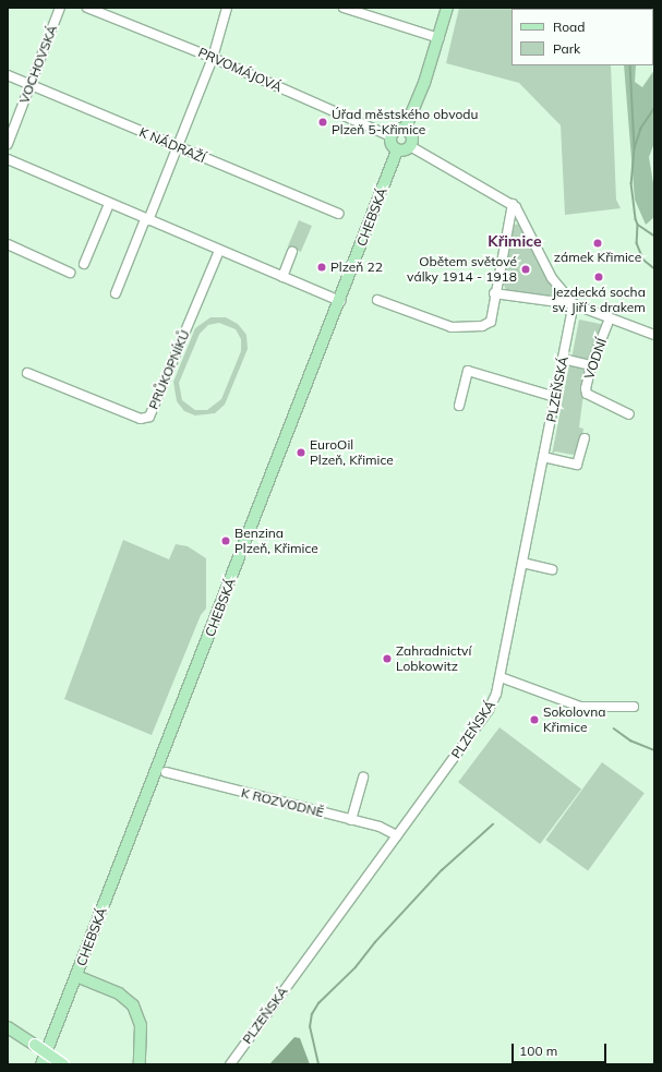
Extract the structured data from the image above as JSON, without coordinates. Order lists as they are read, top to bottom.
{
  "streets": {
    "main road": ["CHEBSKÁ"],
    "street": [
      "VOCHOVSKÁ",
      "PRVOMÁJOVÁ",
      "K NÁDRAŽÍ",
      "VODNÍ",
      "PRŮKOPNÍKŮ",
      "PLZEŇSKÁ",
      "K ROZVODNĚ"
    ]
  },
  "crossings": [
    ["VOCHOVSKÁ", "K NÁDRAŽÍ"],
    ["PRVOMÁJOVÁ", "CHEBSKÁ"],
    ["PLZEŇSKÁ", "K ROZVODNĚ"]
  ],
  "districts": ["Křimice"],
  "places": [
    "Úřad městského obvodu Plzeň 5-Křimice",
    "zámek Křimice",
    "Plzeň 22",
    "Obětem světové války 1914 - 1918",
    "Jezdecká socha sv. Jiří s drakem",
    "EuroOil Plzeň, Křimice",
    "Benzina Plzeň, Křimice",
    "Zahradnictví Lobkowitz",
    "Sokolovna Křimice"
  ],
  "legend": ["Road", "Park"],
  "scale_bar": "100 m"
}
